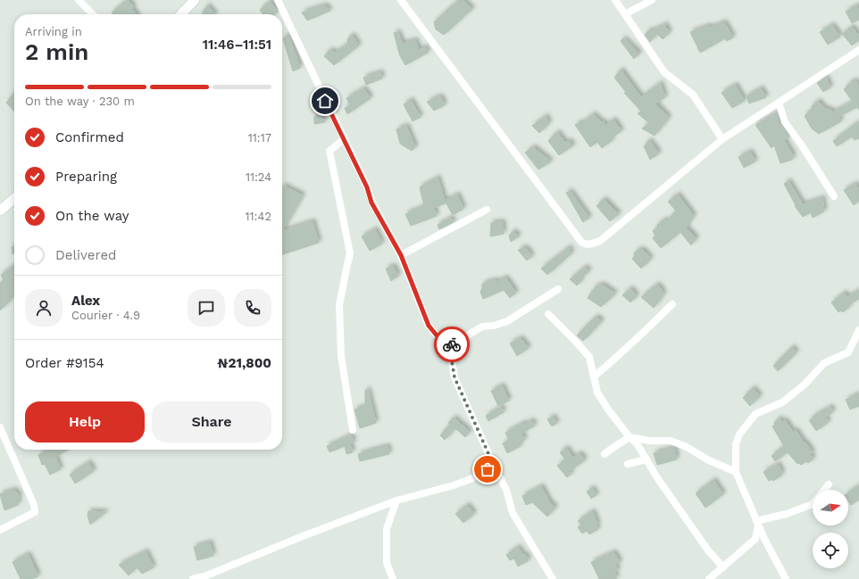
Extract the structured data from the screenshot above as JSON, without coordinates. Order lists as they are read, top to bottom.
{
  "north": "right",
  "page": {
    "heading": ["2 min", "Arriving in", "11:46–11:51"],
    "panel": [
      "Alex",
      "Courier · 4.9",
      "Order #9154",
      "₦21,800"
    ],
    "bar": "On the way · 230 m",
    "list": [
      ["Confirmed", "11:17"],
      ["Preparing", "11:24"],
      ["On the way", "11:42"],
      "Delivered"
    ],
    "buttons": ["Help", "Share"]
  }
}
